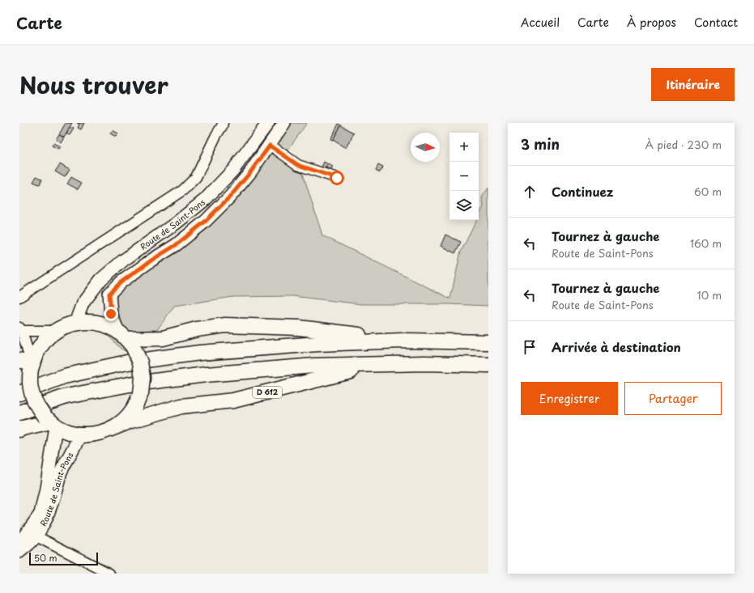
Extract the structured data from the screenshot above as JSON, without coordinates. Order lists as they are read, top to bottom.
{
  "streets": {
    "highway": ["D 612"],
    "main road": ["Route de Saint-Pons"]
  },
  "crossings": [
    ["Route de Saint-Pons", "D 612"]
  ],
  "scale_bar": "50 m",
  "north": "right",
  "page": {
    "header": "Carte",
    "nav": [
      "Accueil",
      "Carte",
      "À propos",
      "Contact"
    ],
    "title": "Nous trouver",
    "buttons": [
      "Itinéraire",
      ["Enregistrer", "Partager"]
    ],
    "heading": ["3 min", "À pied · 230 m"],
    "map_buttons": ["+", "−"],
    "list": [
      ["Continuez", "60 m"],
      ["Tournez à gauche", "Route de Saint-Pons", "160 m"],
      ["Tournez à gauche", "Route de Saint-Pons", "10 m"],
      "Arrivée à destination"
    ],
    "scale": "50 m"
  }
}
